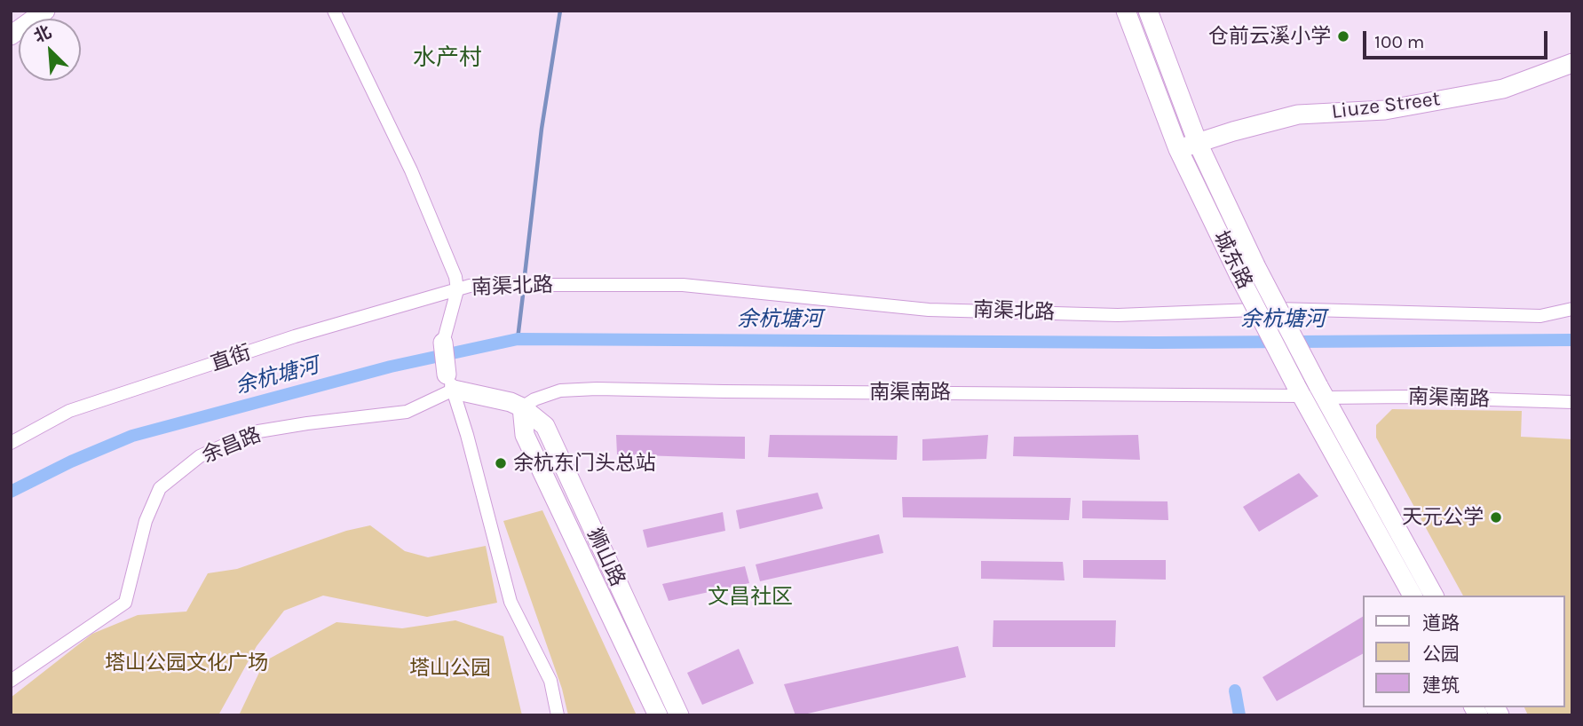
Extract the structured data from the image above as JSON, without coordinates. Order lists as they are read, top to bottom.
{
  "streets": {
    "street": [
      "Liuze Street",
      "城东路",
      "南渠北路",
      "直街",
      "南渠南路",
      "余昌路",
      "狮山路"
    ]
  },
  "crossings": [
    ["Liuze Street", "城东路"],
    ["城东路", "南渠南路"],
    ["南渠北路", "直街"],
    ["南渠南路", "狮山路"],
    ["余昌路", "狮山路"]
  ],
  "districts": ["水产村", "文昌社区"],
  "water": ["余杭塘河"],
  "parks": ["塔山公园文化广场", "塔山公园"],
  "places": ["仓前云溪小学", "余杭东门头总站", "天元公学"],
  "legend": ["道路", "公园", "建筑"],
  "scale_bar": "100 m",
  "north": "top left"
}
